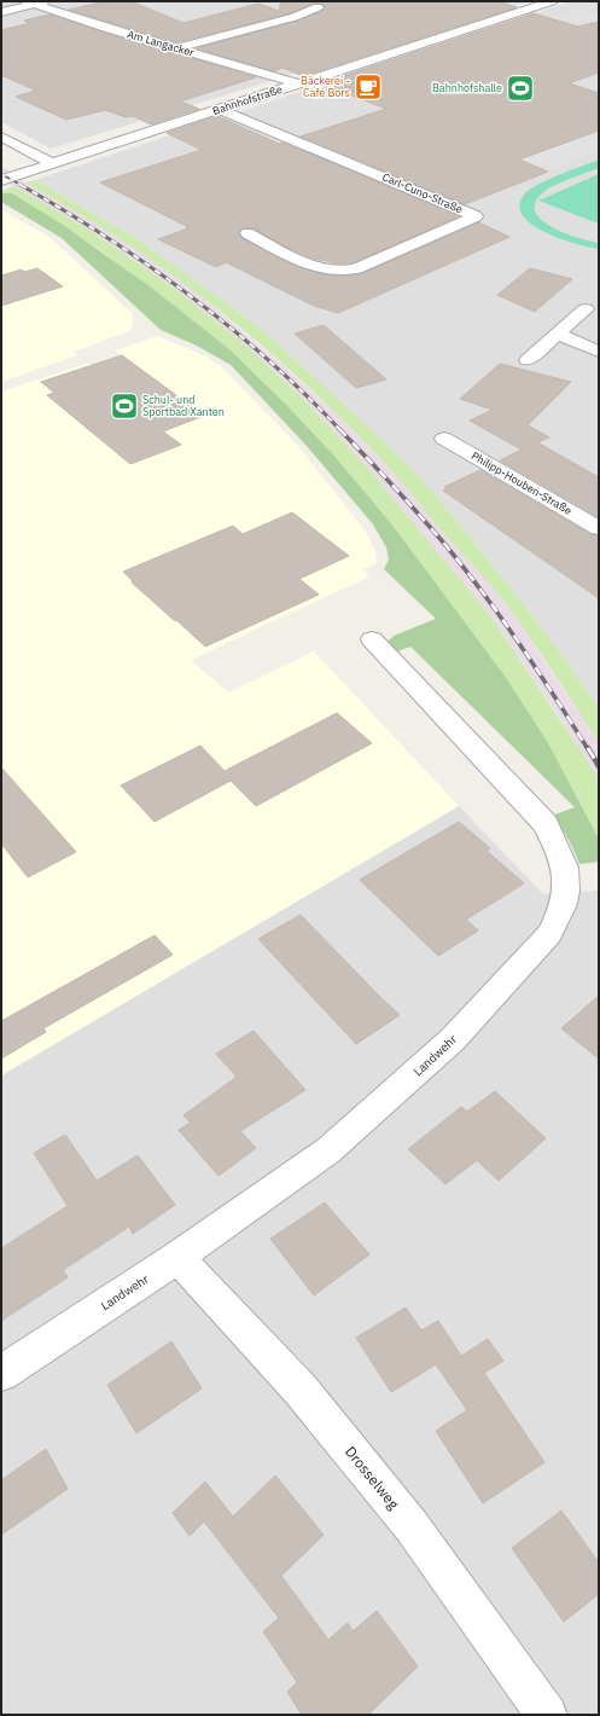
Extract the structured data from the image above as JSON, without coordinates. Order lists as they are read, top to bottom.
{
  "streets": {
    "street": [
      "Am Langacker",
      "Bahnhofstraße",
      "Carl-Cuno-Straße",
      "Philipp-Houben-Straße",
      "Landwehr",
      "Drosselweg"
    ]
  },
  "crossings": [
    ["Am Langacker", "Bahnhofstraße"],
    ["Bahnhofstraße", "Carl-Cuno-Straße"],
    ["Landwehr", "Drosselweg"]
  ],
  "places": {
    "cafe": ["Bäckerei - Cafe Bors"],
    "sports": ["Bahnhofshalle", "Schul- und Sportbad Xanten"]
  }
}
